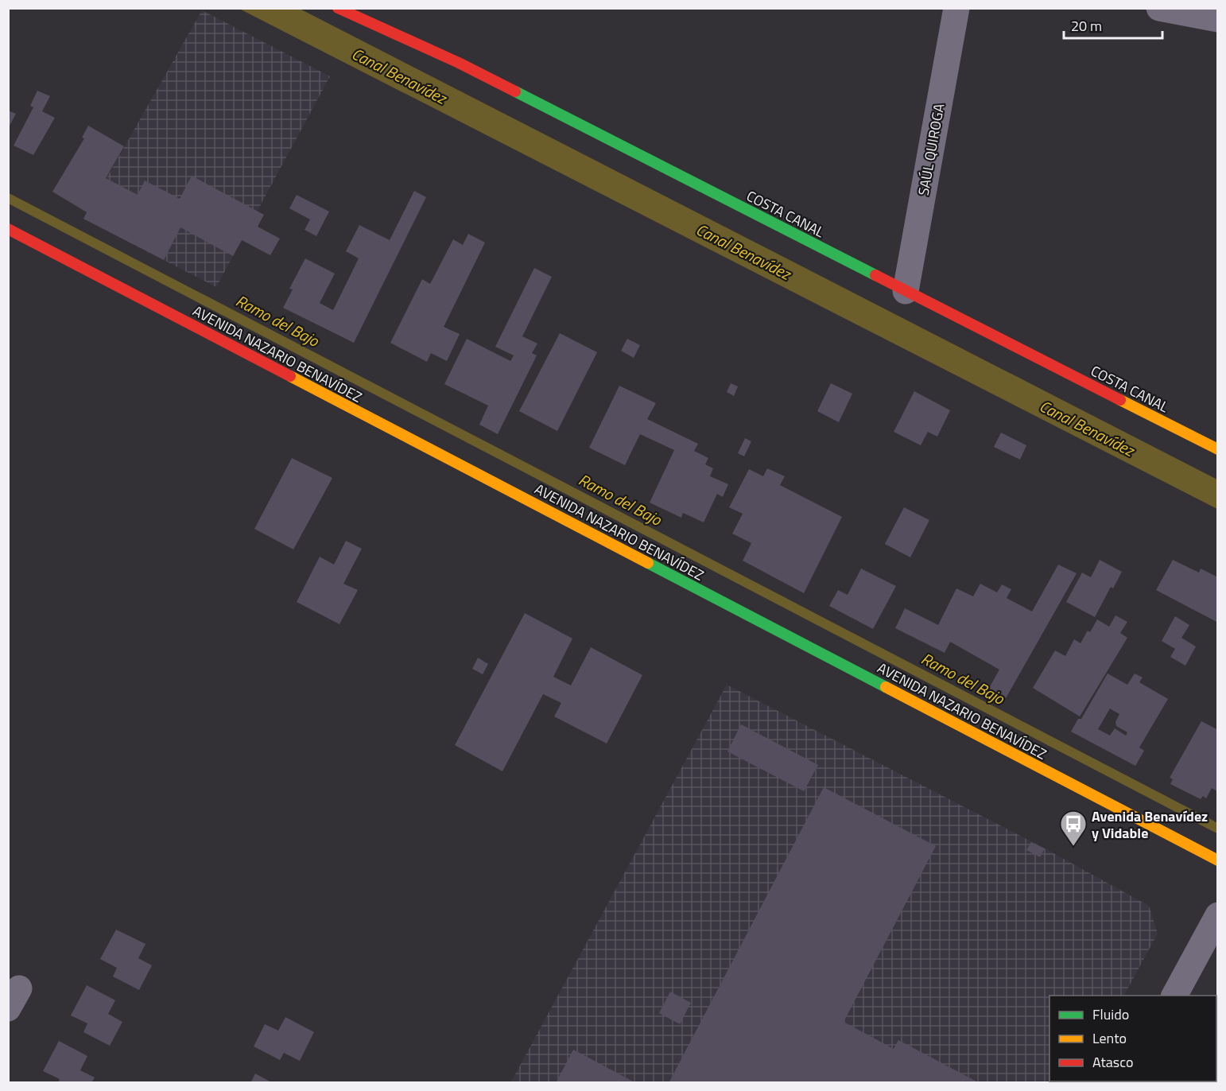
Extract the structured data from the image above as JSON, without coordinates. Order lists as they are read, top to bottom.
{
  "streets": {
    "main road": ["COSTA CANAL", "AVENIDA NAZARIO BENAVÍDEZ"],
    "street": ["SAÚL QUIROGA"]
  },
  "crossings": [
    ["SAÚL QUIROGA", "COSTA CANAL"]
  ],
  "water": ["Canal Benavídez", "Ramo del Bajo"],
  "places": {
    "bus stop": ["Avenida Benavídez y Vidable"]
  },
  "legend": ["Fluido", "Lento", "Atasco"],
  "scale_bar": "20 m"
}
